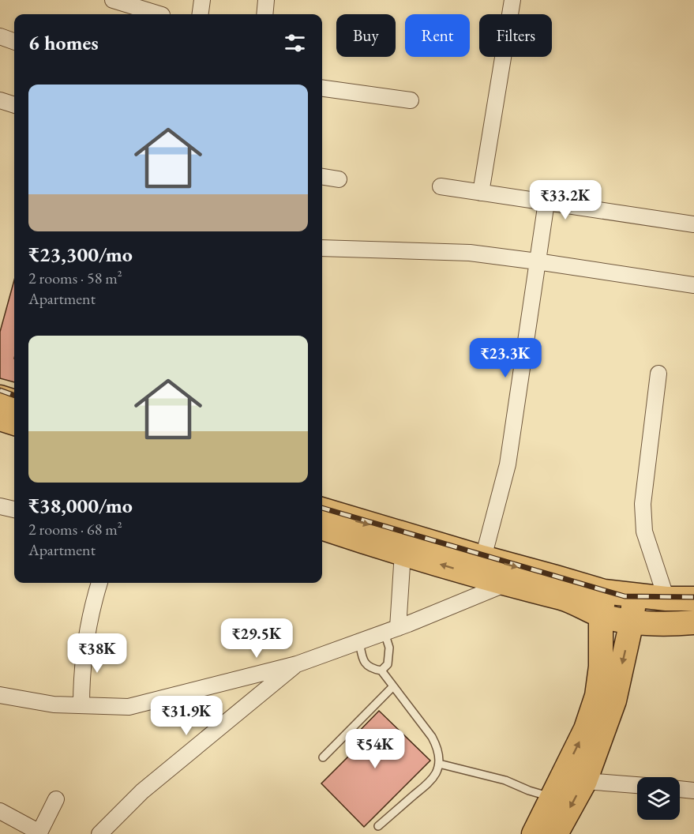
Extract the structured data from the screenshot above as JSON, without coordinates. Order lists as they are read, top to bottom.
{
  "page": {
    "chip": ["Buy", "Rent", "Filters"],
    "heading": "6 homes",
    "list": [
      {
        "name": "₹23,300/mo",
        "note": "2 rooms · 58 m² · Apartment"
      },
      {
        "name": "₹38,000/mo",
        "note": "2 rooms · 68 m² · Apartment"
      }
    ],
    "price": [
      "₹33.2K",
      "₹23.3K",
      "₹29.5K",
      "₹38K",
      "₹31.9K",
      "₹54K"
    ]
  }
}
